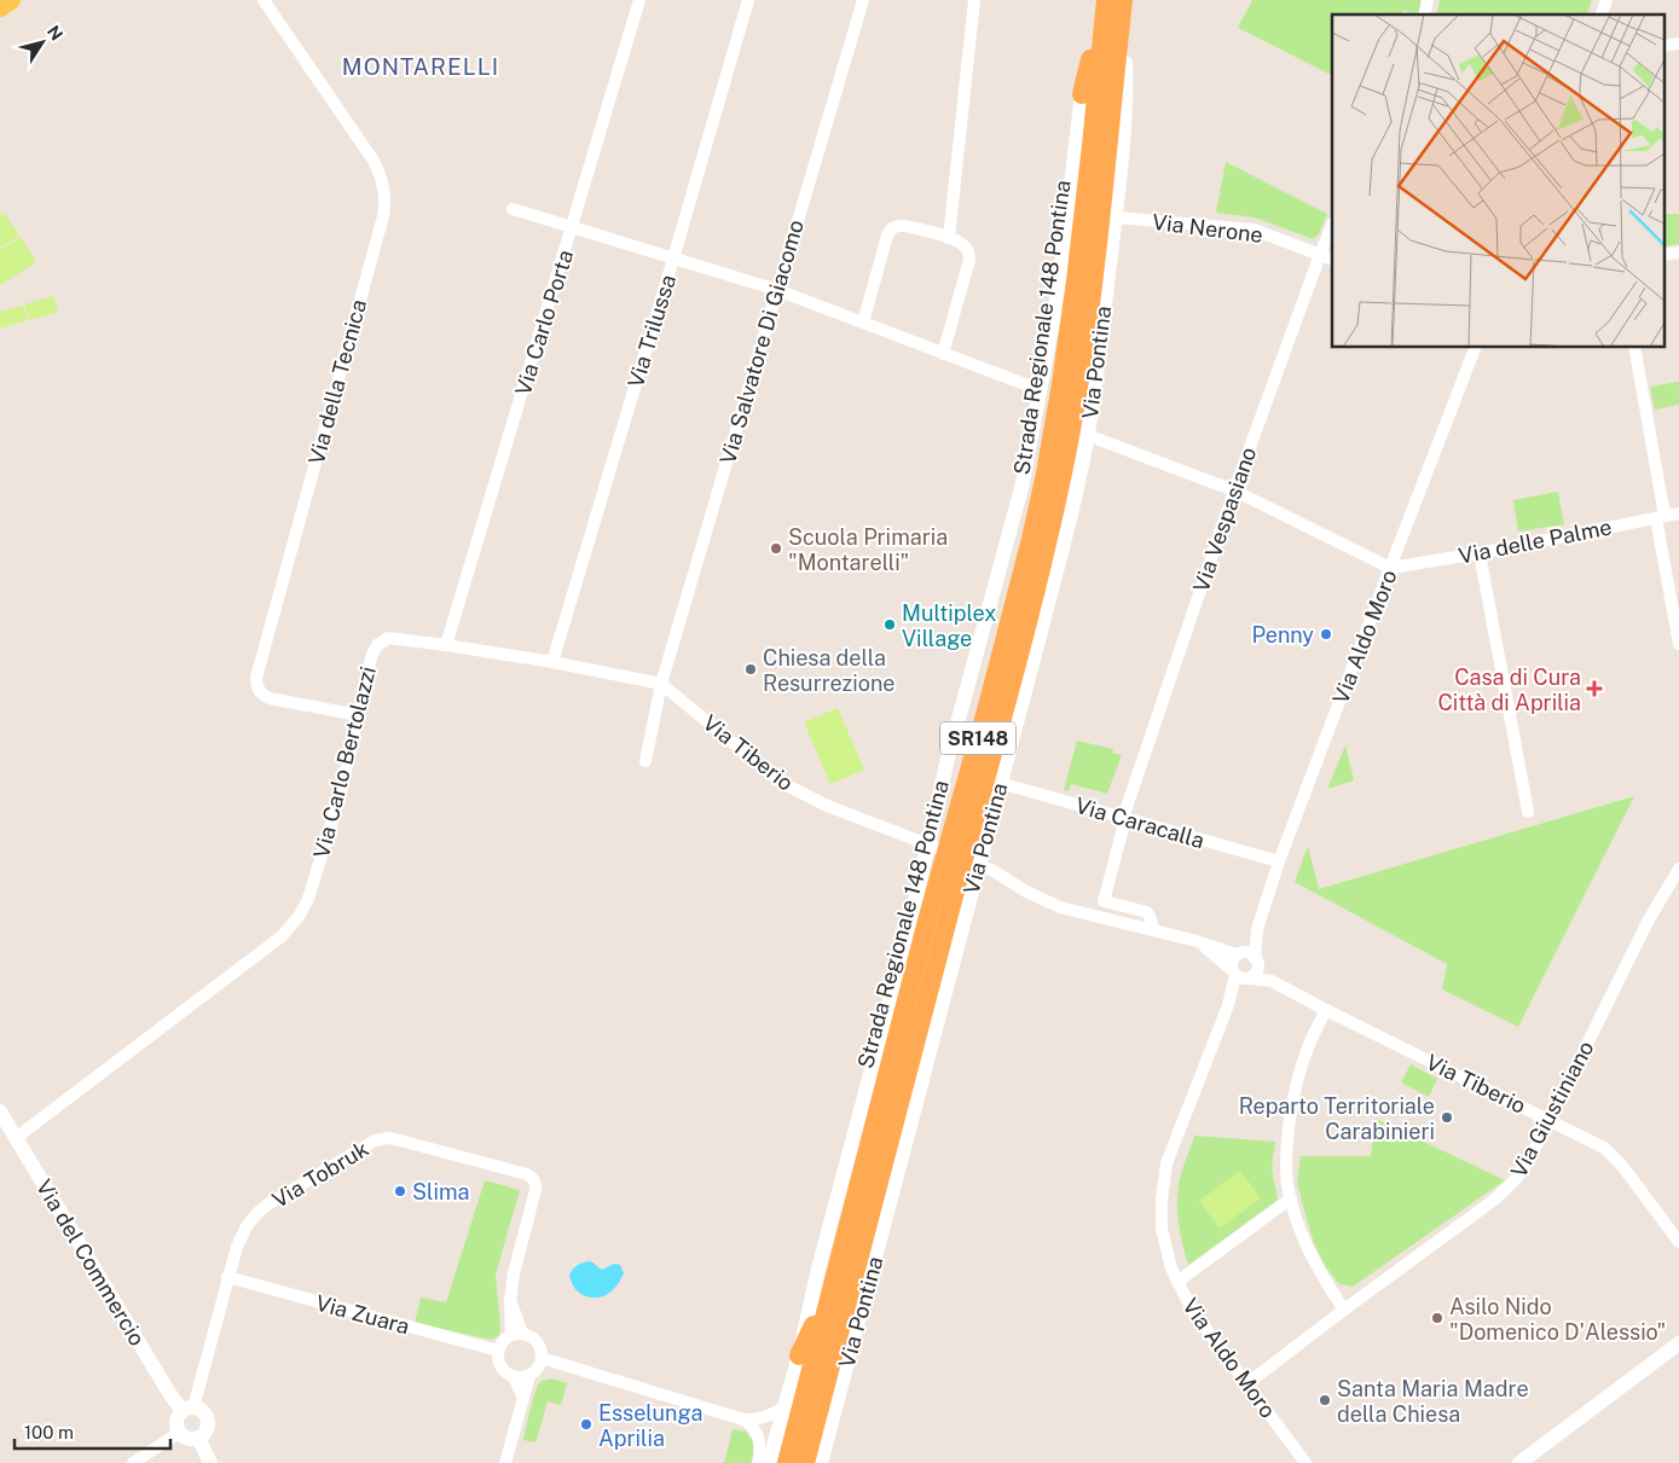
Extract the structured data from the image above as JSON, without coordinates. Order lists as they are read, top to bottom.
{
  "streets": {
    "highway": ["Strada Regionale 148 Pontina", "SR148"],
    "street": [
      "Via Nerone",
      "Via Carlo Porta",
      "Via Trilussa",
      "Via Salvatore Di Giacomo",
      "Via Pontina",
      "Via della Tecnica",
      "Via Vespasiano",
      "Via delle Palme",
      "Via Aldo Moro",
      "Via Tiberio",
      "Via Carlo Bertolazzi",
      "Via Caracalla",
      "Via Giustiniano",
      "Via Tobruk",
      "Via del Commercio",
      "Via Zuara"
    ]
  },
  "crossings": [
    ["Via Nerone", "Via Pontina"],
    ["Via Nerone", "Via Vespasiano"],
    ["Via Carlo Porta", "Via Carlo Bertolazzi"],
    ["Via Trilussa", "Via Carlo Bertolazzi"],
    ["Via Salvatore Di Giacomo", "Via Tiberio"],
    ["Via Salvatore Di Giacomo", "Via Carlo Bertolazzi"],
    ["Via Pontina", "Via Caracalla"],
    ["Via della Tecnica", "Via Carlo Bertolazzi"],
    ["Via Vespasiano", "Via Tiberio"],
    ["Via Vespasiano", "Via Caracalla"],
    ["Via delle Palme", "Via Aldo Moro"],
    ["Via Aldo Moro", "Via Tiberio"],
    ["Via Aldo Moro", "Via Caracalla"],
    ["Via Aldo Moro", "Via Giustiniano"],
    ["Via Tiberio", "Via Carlo Bertolazzi"],
    ["Via Tiberio", "Via Giustiniano"],
    ["Via Carlo Bertolazzi", "Via del Commercio"],
    ["Via Tobruk", "Via del Commercio"],
    ["Via Tobruk", "Via Zuara"]
  ],
  "districts": ["MONTARELLI"],
  "places": {
    "other": [
      "Scuola Primaria \"Montarelli\"",
      "Multiplex Village",
      "Penny",
      "Chiesa della Resurrezione",
      "Reparto Territoriale Carabinieri",
      "Slima",
      "Asilo Nido \"Domenico D'Alessio\"",
      "Santa Maria Madre della Chiesa",
      "Esselunga Aprilia"
    ],
    "health": ["Casa di Cura Città di Aprilia"]
  },
  "scale_bar": "100 m",
  "north": "top right"
}
